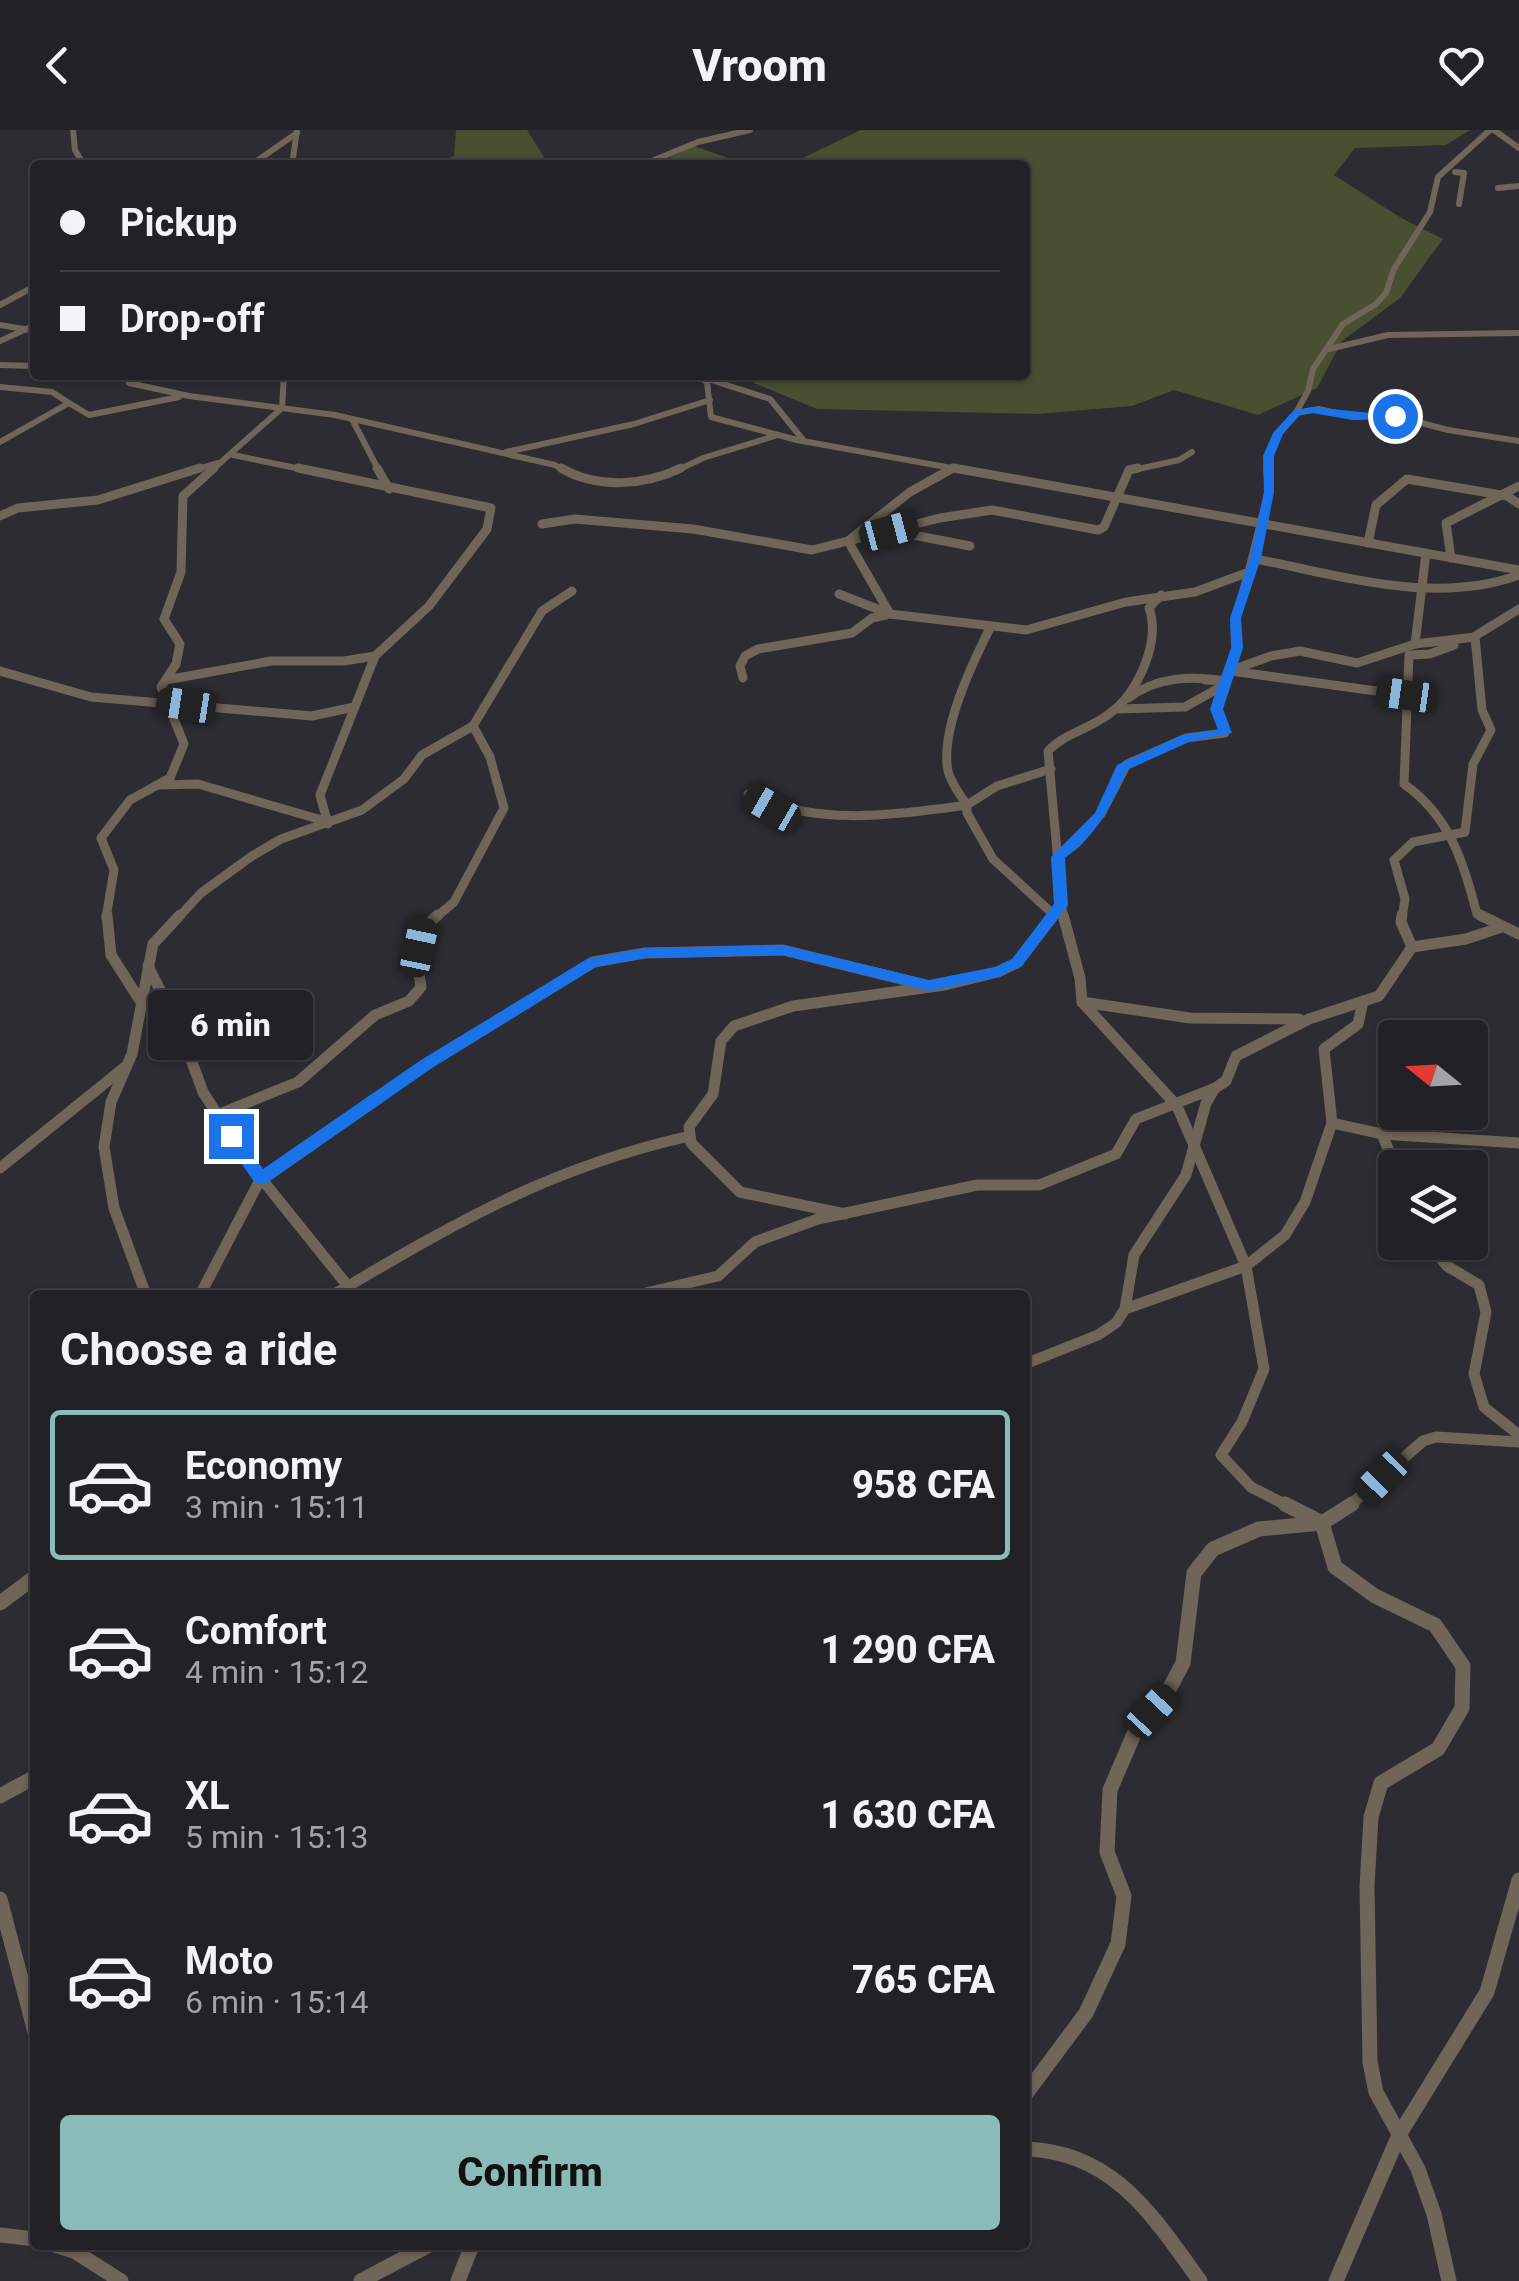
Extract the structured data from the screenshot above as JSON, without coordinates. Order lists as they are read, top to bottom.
{
  "north": "left",
  "page": {
    "header": "Vroom",
    "banner": ["Pickup", "Drop-off"],
    "bubble": "6 min",
    "heading": "Choose a ride",
    "list": [
      {
        "name": "Economy",
        "note": "3 min · 15:11",
        "value": "958 CFA"
      },
      {
        "name": "Comfort",
        "note": "4 min · 15:12",
        "value": "1 290 CFA"
      },
      {
        "name": "XL",
        "note": "5 min · 15:13",
        "value": "1 630 CFA"
      },
      {
        "name": "Moto",
        "note": "6 min · 15:14",
        "value": "765 CFA"
      }
    ],
    "buttons": "Confirm"
  }
}
